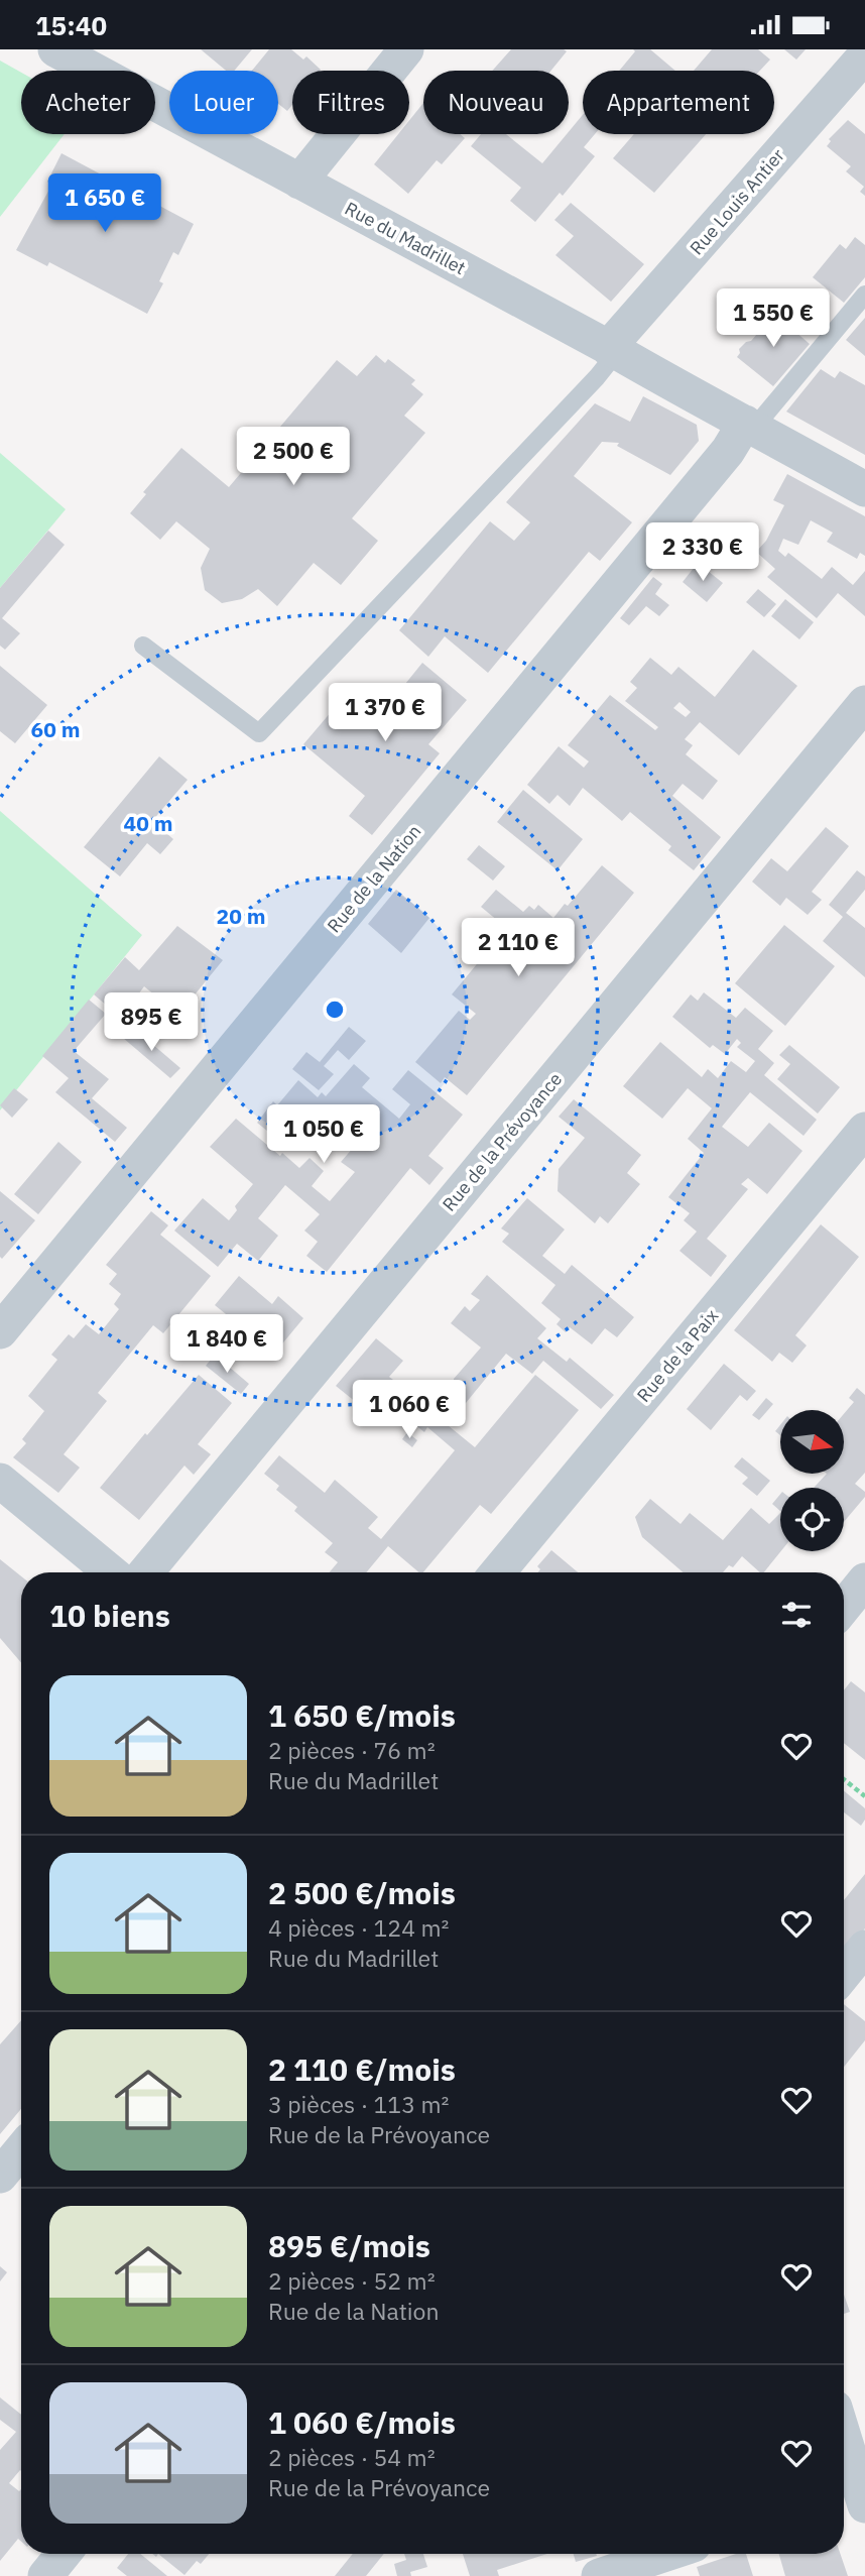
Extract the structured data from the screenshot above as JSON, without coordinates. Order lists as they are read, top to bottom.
{
  "streets": {
    "street": [
      "Rue Louis Antier",
      "Rue du Madrillet",
      "Rue de la Nation",
      "Rue de la Prévoyance",
      "Rue de la Paix"
    ]
  },
  "crossings": [
    ["Rue Louis Antier", "Rue du Madrillet"],
    ["Rue du Madrillet", "Rue de la Nation"]
  ],
  "north": "right",
  "page": {
    "status": "15:40",
    "chip": [
      "Acheter",
      "Louer",
      "Filtres",
      "Nouveau",
      "Appartement"
    ],
    "price": [
      "1 650 €",
      "1 550 €",
      "2 500 €",
      "2 330 €",
      "1 370 €",
      "2 110 €",
      "895 €",
      "1 050 €",
      "1 840 €",
      "1 060 €"
    ],
    "heading": "10 biens",
    "list": [
      {
        "name": "1 650 €/mois",
        "note": "2 pièces · 76 m² · Rue du Madrillet"
      },
      {
        "name": "2 500 €/mois",
        "note": "4 pièces · 124 m² · Rue du Madrillet"
      },
      {
        "name": "2 110 €/mois",
        "note": "3 pièces · 113 m² · Rue de la Prévoyance"
      },
      {
        "name": "895 €/mois",
        "note": "2 pièces · 52 m² · Rue de la Nation"
      },
      {
        "name": "1 060 €/mois",
        "note": "2 pièces · 54 m² · Rue de la Prévoyance"
      }
    ]
  },
  "rings": ["60 m", "40 m", "20 m"]
}
